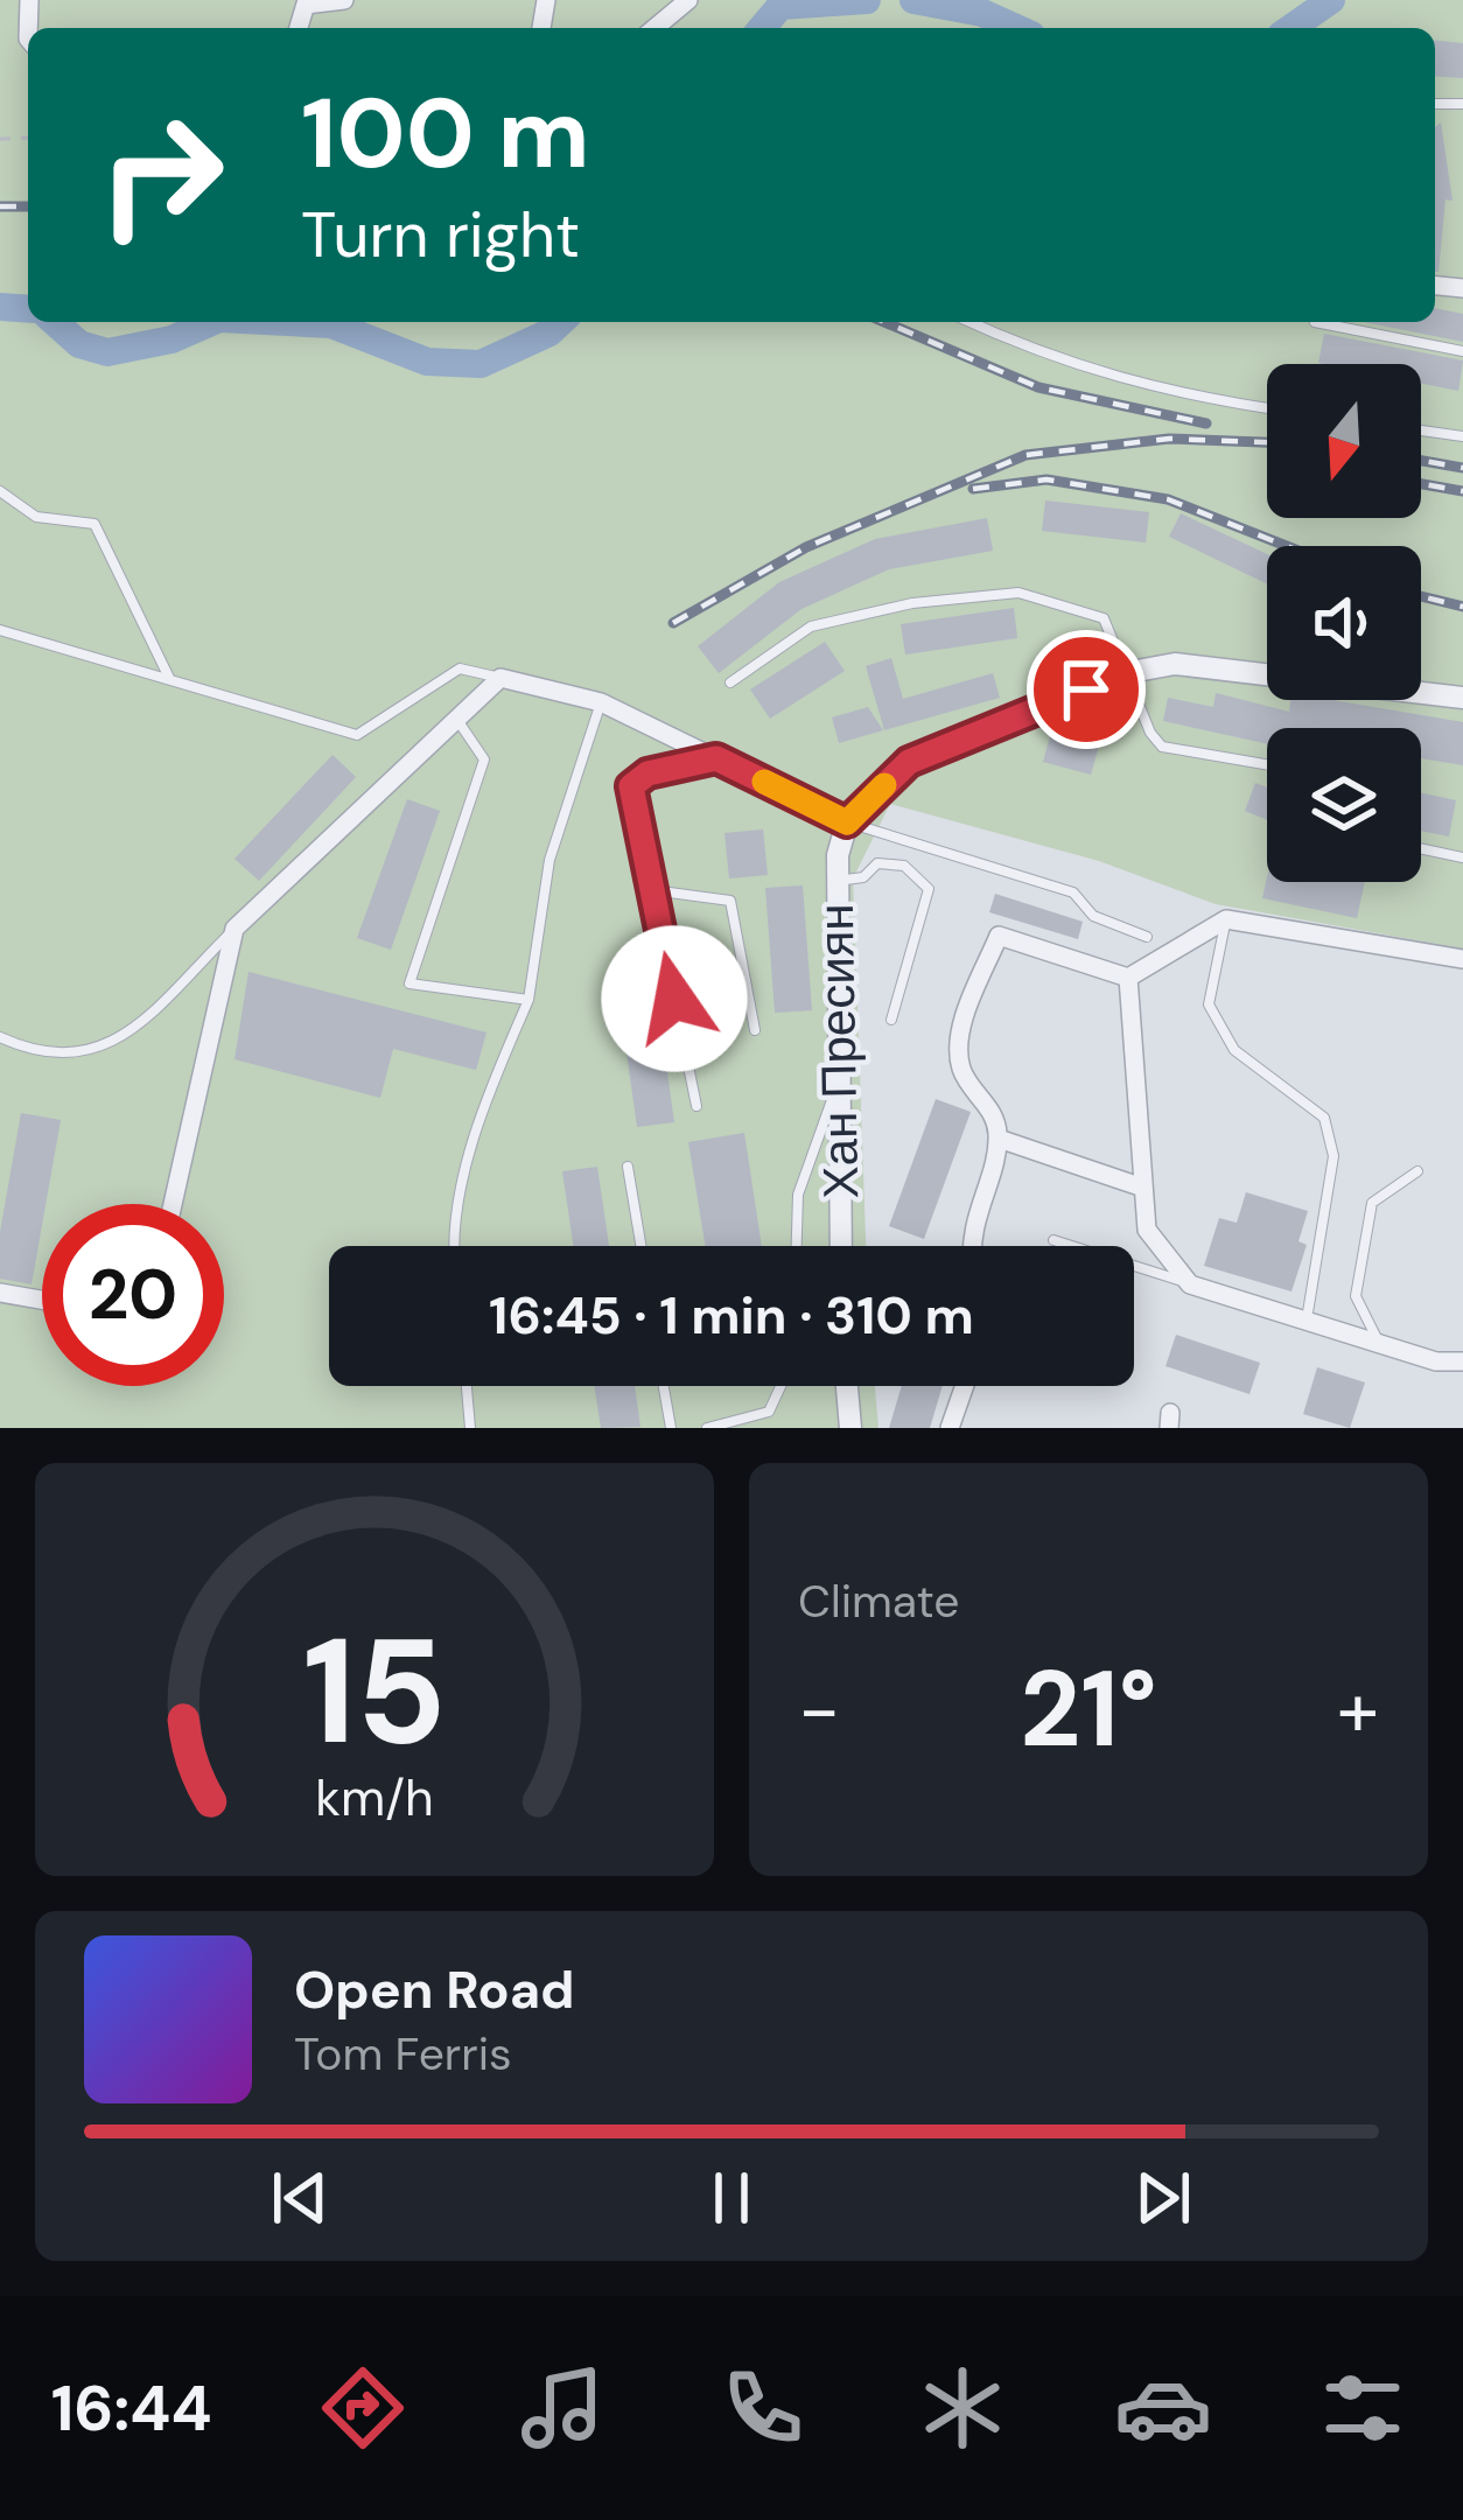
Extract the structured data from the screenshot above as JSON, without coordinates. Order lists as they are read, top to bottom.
{
  "streets": {
    "street": ["Хан Пресиян"]
  },
  "north": "bottom",
  "page": {
    "turn": ["100 m", "Turn right"],
    "limit": "20",
    "trip": "16:45 · 1 min · 310 m",
    "tile": "Climate",
    "heat": ["−", "21°", "+"],
    "song": ["Open Road", "Tom Ferris"],
    "tabs": "16:44",
    "gauge": ["15", "km/h"]
  }
}
